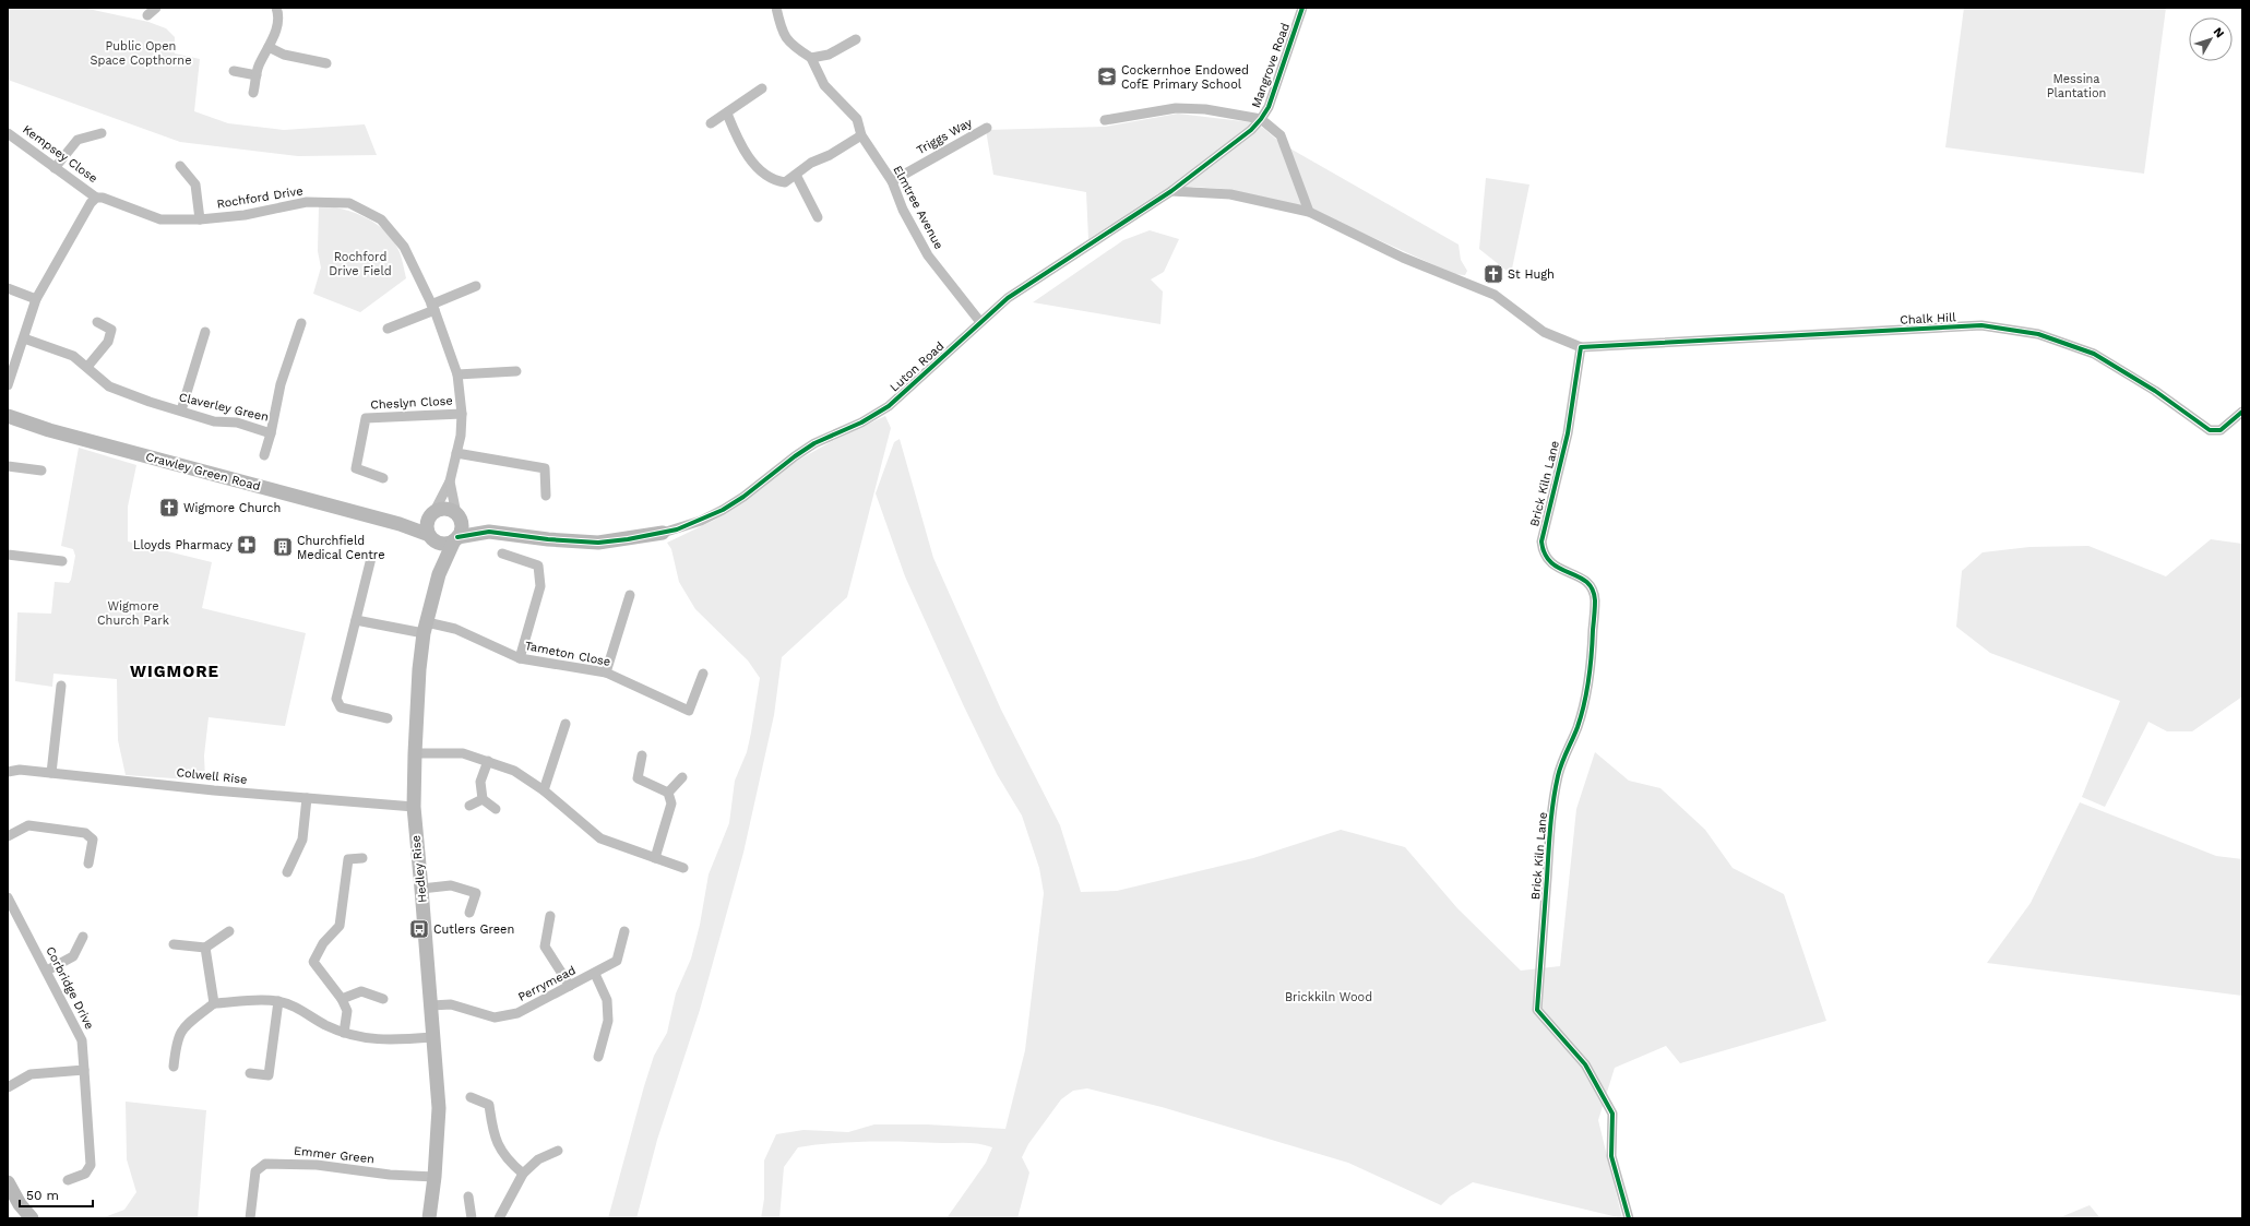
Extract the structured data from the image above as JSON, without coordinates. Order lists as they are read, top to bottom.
{
  "streets": {
    "street": [
      "Mangrove Road",
      "Triggs Way",
      "Kempsey Close",
      "Rochford Drive",
      "Elmtree Avenue",
      "Chalk Hill",
      "Luton Road",
      "Cheslyn Close",
      "Claverley Green",
      "Crawley Green Road",
      "Brick Kiln Lane",
      "Tameton Close",
      "Colwell Rise",
      "Hedley Rise",
      "Perrymead",
      "Corbridge Drive",
      "Emmer Green"
    ]
  },
  "crossings": [
    ["Mangrove Road", "Luton Road"],
    ["Triggs Way", "Elmtree Avenue"],
    ["Kempsey Close", "Rochford Drive"],
    ["Rochford Drive", "Cheslyn Close"],
    ["Rochford Drive", "Crawley Green Road"],
    ["Rochford Drive", "Hedley Rise"],
    ["Elmtree Avenue", "Luton Road"],
    ["Chalk Hill", "Brick Kiln Lane"],
    ["Crawley Green Road", "Hedley Rise"],
    ["Tameton Close", "Hedley Rise"],
    ["Colwell Rise", "Hedley Rise"],
    ["Hedley Rise", "Perrymead"],
    ["Hedley Rise", "Emmer Green"]
  ],
  "districts": ["WIGMORE"],
  "parks": [
    "Public Open Space Copthorne",
    "Messina Plantation",
    "Rochford Drive Field",
    "Wigmore Church Park",
    "Brickkiln Wood"
  ],
  "places": {
    "school or university": ["Cockernhoe Endowed CofE Primary School"],
    "church": ["St Hugh", "Wigmore Church"],
    "pharmacy": ["Lloyds Pharmacy"],
    "building": ["Churchfield Medical Centre"],
    "bus stop": ["Cutlers Green"]
  },
  "scale_bar": "50 m",
  "north": "top right"
}
